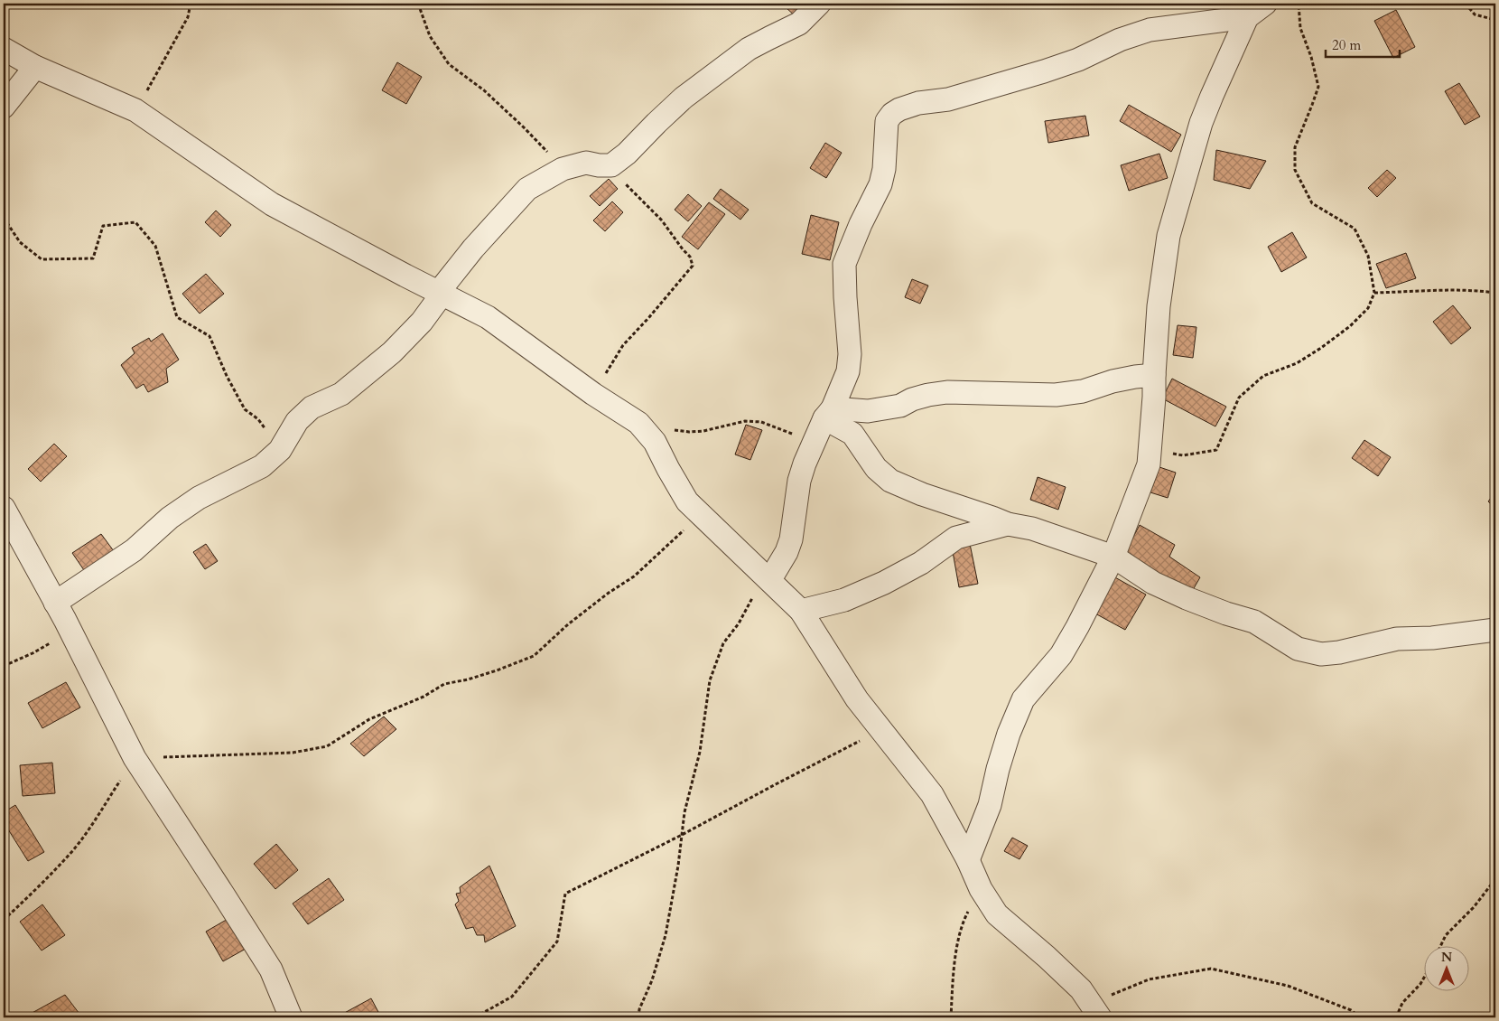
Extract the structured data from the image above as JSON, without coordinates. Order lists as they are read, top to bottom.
{
  "scale_bar": "20 m",
  "north": "top"
}
